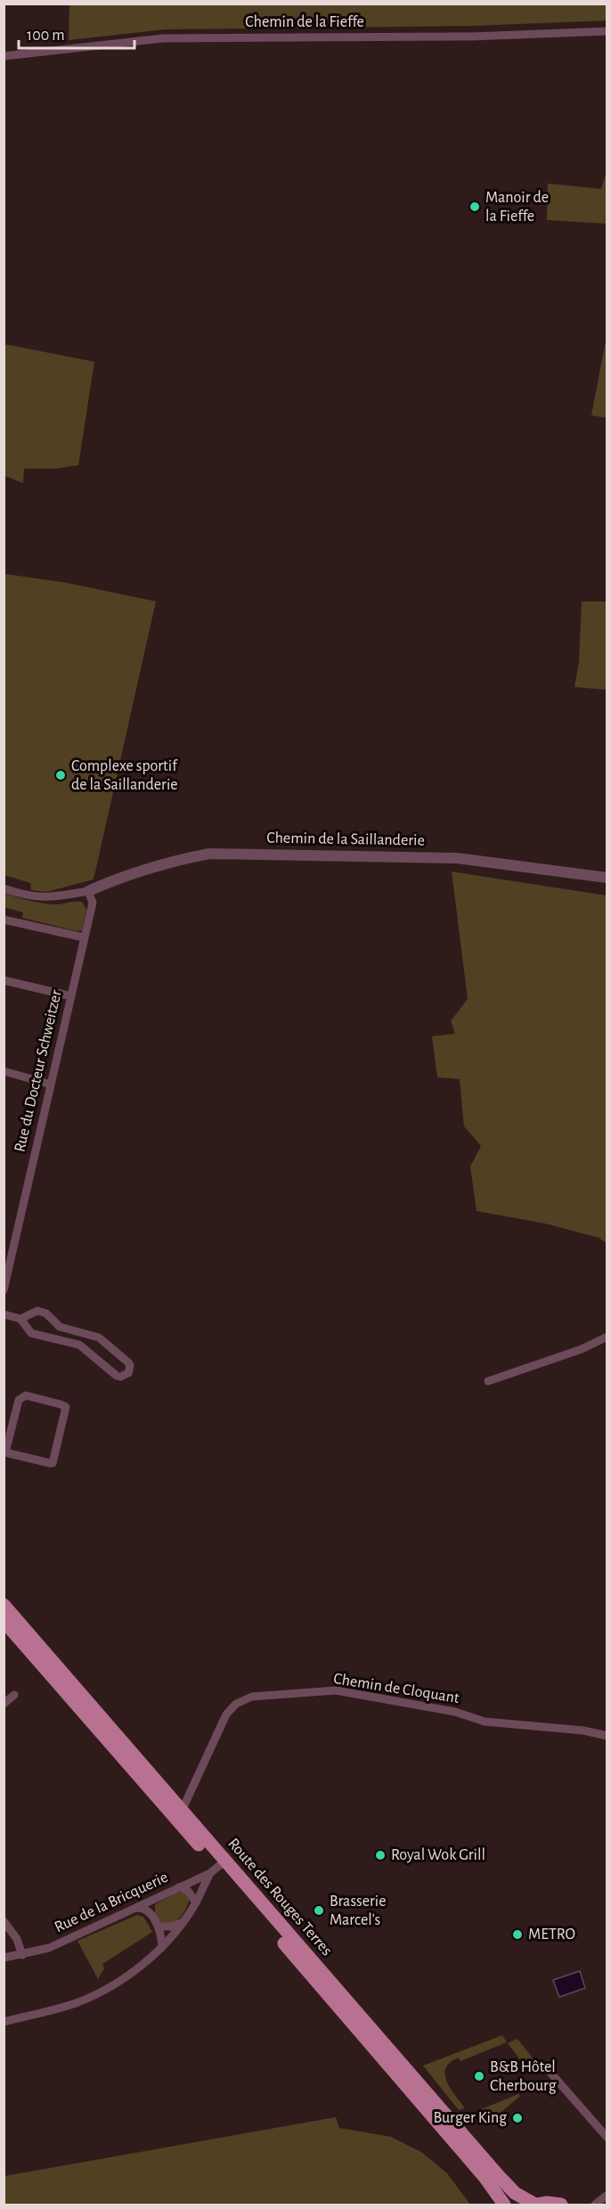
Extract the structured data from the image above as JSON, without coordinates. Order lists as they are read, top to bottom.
{
  "streets": {
    "main road": ["Route des Rouges Terres"],
    "street": [
      "Chemin de la Fieffe",
      "Chemin de la Saillanderie",
      "Rue du Docteur Schweitzer",
      "Chemin de Cloquant",
      "Rue de la Bricquerie"
    ]
  },
  "crossings": [
    ["Chemin de la Saillanderie", "Rue du Docteur Schweitzer"],
    ["Chemin de Cloquant", "Route des Rouges Terres"],
    ["Route des Rouges Terres", "Rue de la Bricquerie"]
  ],
  "places": [
    "Manoir de la Fieffe",
    "Complexe sportif de la Saillanderie",
    "Royal Wok Grill",
    "Brasserie Marcel's",
    "METRO",
    "B&B Hôtel Cherbourg",
    "Burger King"
  ],
  "scale_bar": "100 m"
}
